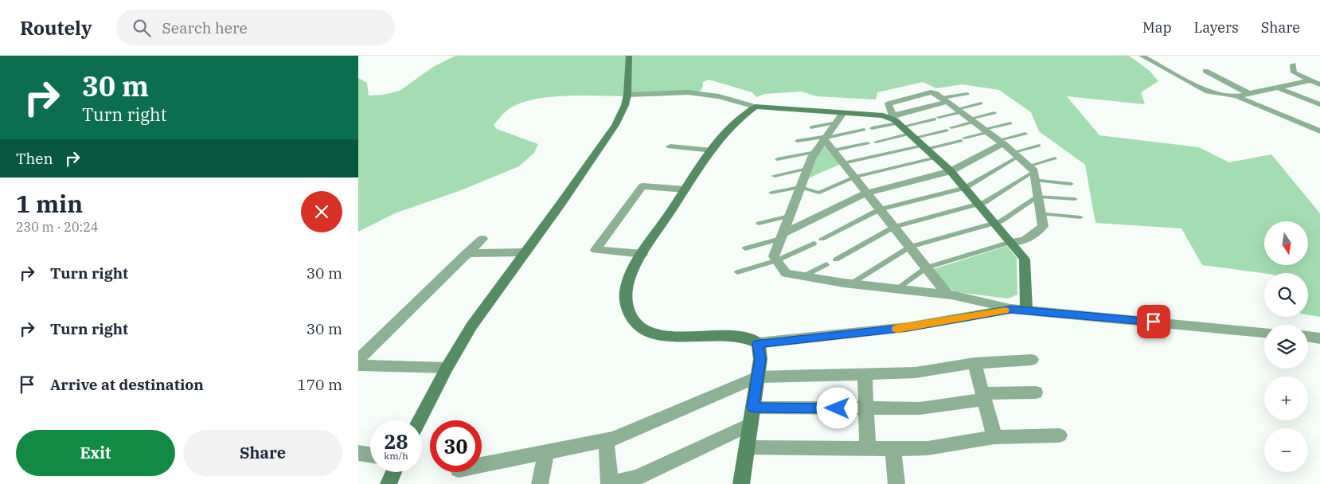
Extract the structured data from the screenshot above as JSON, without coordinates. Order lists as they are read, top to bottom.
{
  "north": "bottom",
  "page": {
    "header": "Routely",
    "search": "Search here",
    "nav": ["Map", "Layers", "Share"],
    "turn": ["30 m", "Turn right"],
    "then": "Then",
    "heading": ["1 min", "230 m · 20:24"],
    "map_buttons": ["+", "−"],
    "list": [
      {
        "name": "Turn right",
        "value": "30 m"
      },
      {
        "name": "Turn right",
        "value": "30 m"
      },
      {
        "name": "Arrive at destination",
        "value": "170 m"
      }
    ],
    "speed": "28 km/h",
    "limit": "30",
    "buttons": ["Exit", "Share"]
  }
}
